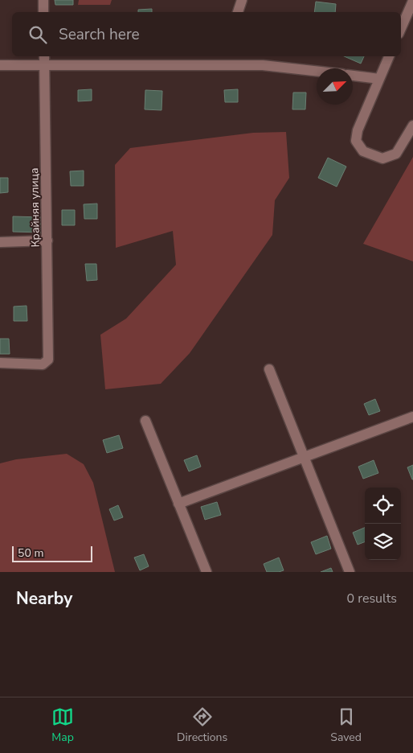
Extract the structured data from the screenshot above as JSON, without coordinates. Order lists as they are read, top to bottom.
{
  "streets": {
    "street": ["Крайняя улица"]
  },
  "scale_bar": "50 m",
  "north": "top right",
  "page": {
    "search": "Search here",
    "scale": "50 m",
    "heading": ["Nearby", "0 results"],
    "nav": ["Map", "Directions", "Saved"]
  }
}
